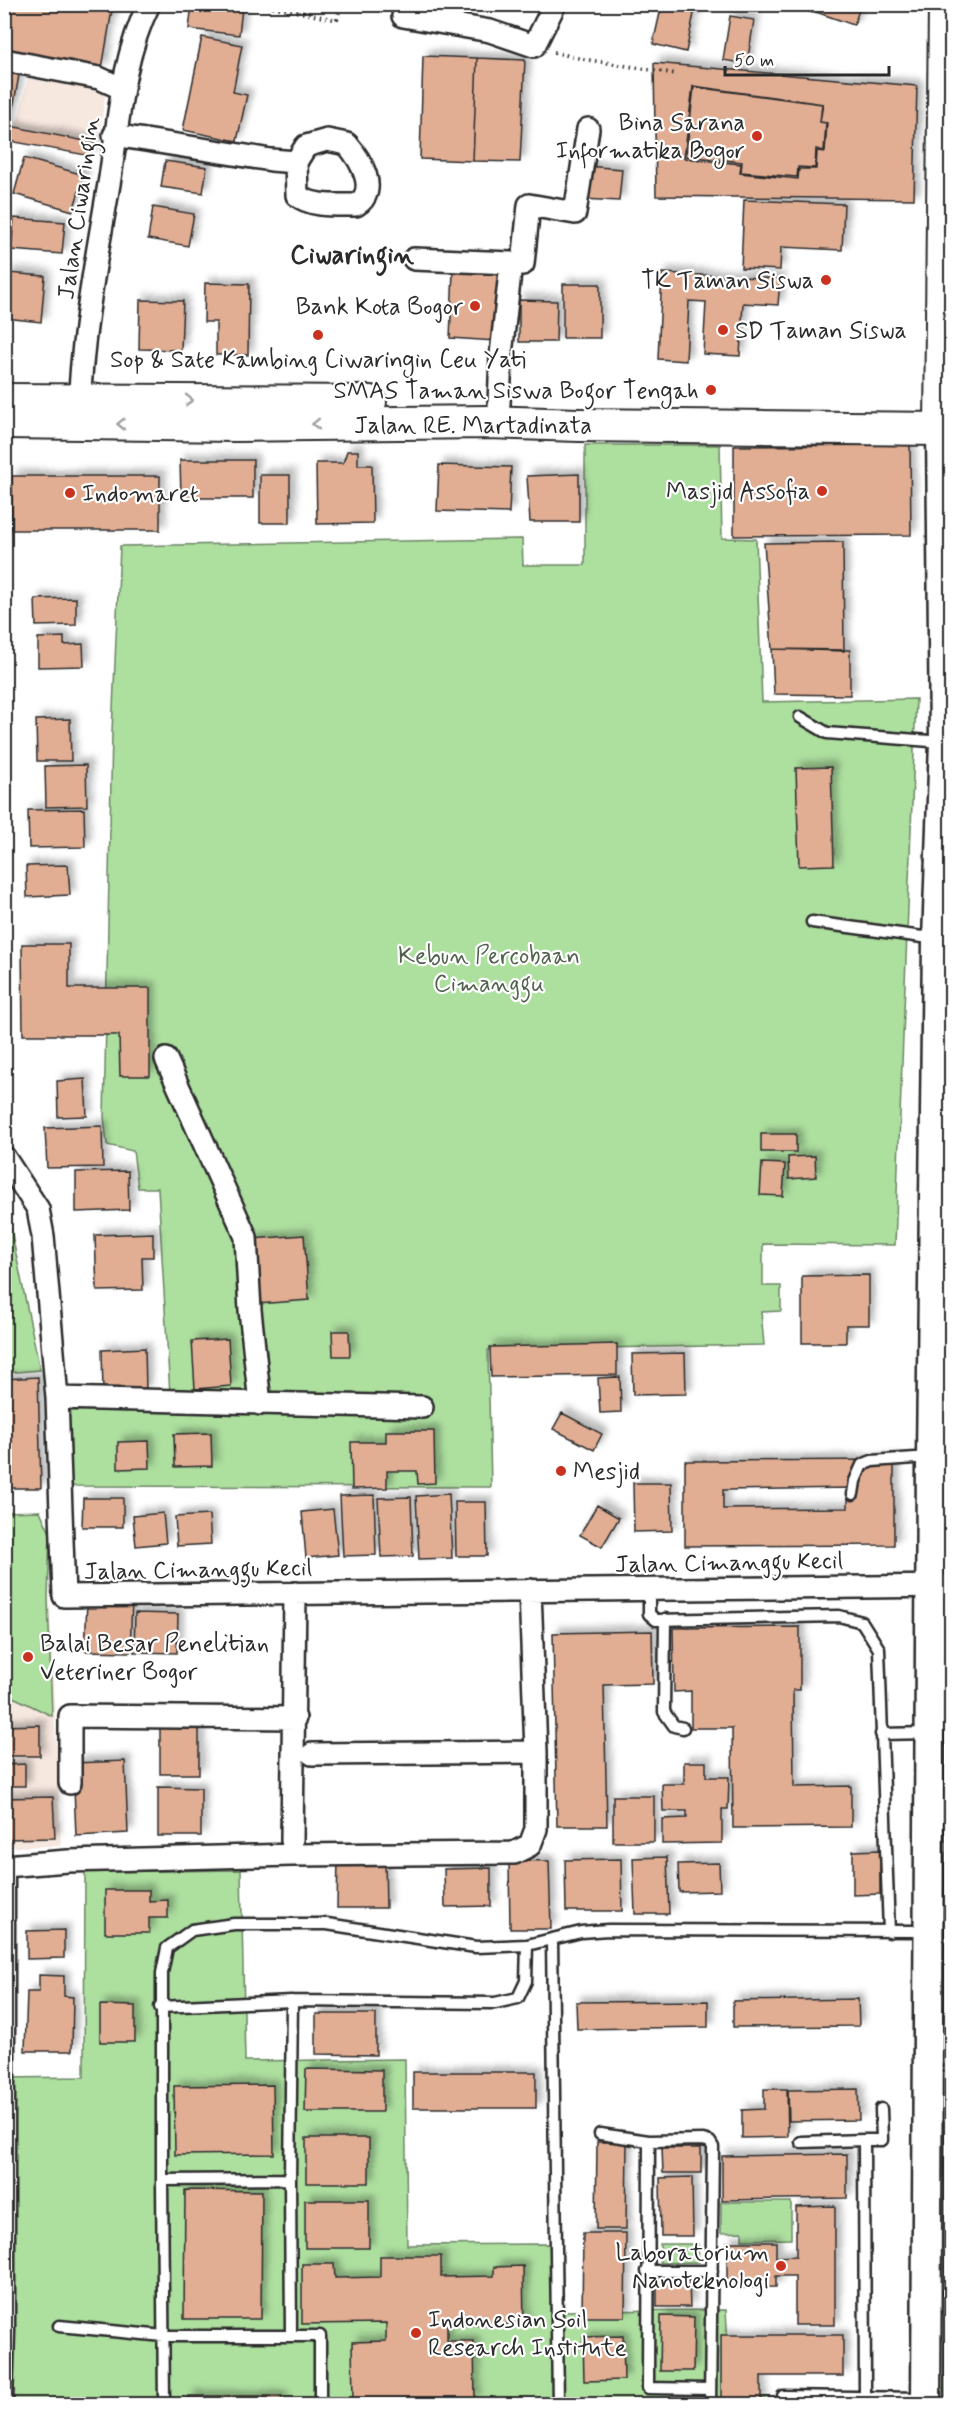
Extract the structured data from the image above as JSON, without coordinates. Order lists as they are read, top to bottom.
{
  "streets": {
    "main road": ["Jalan RE. Martadinata"],
    "street": ["Jalan Ciwaringin", "Jalan Cimanggu Kecil"]
  },
  "crossings": [
    ["Jalan Ciwaringin", "Jalan RE. Martadinata"]
  ],
  "districts": ["Ciwaringin"],
  "parks": ["Kebun Percobaan Cimanggu"],
  "places": [
    "Bina Sarana Informatika Bogor",
    "TK Taman Siswa",
    "Bank Kota Bogor",
    "SD Taman Siswa",
    "Sop & Sate Kambing Ciwaringin Ceu Yati",
    "SMAS Taman Siswa Bogor Tengah",
    "Masjid Assofia",
    "Indomaret",
    "Mesjid",
    "Balai Besar Penelitian Veteriner Bogor",
    "Laboratorium Nanoteknologi",
    "Indonesian Soil Research Institute"
  ],
  "scale_bar": "50 m"
}
